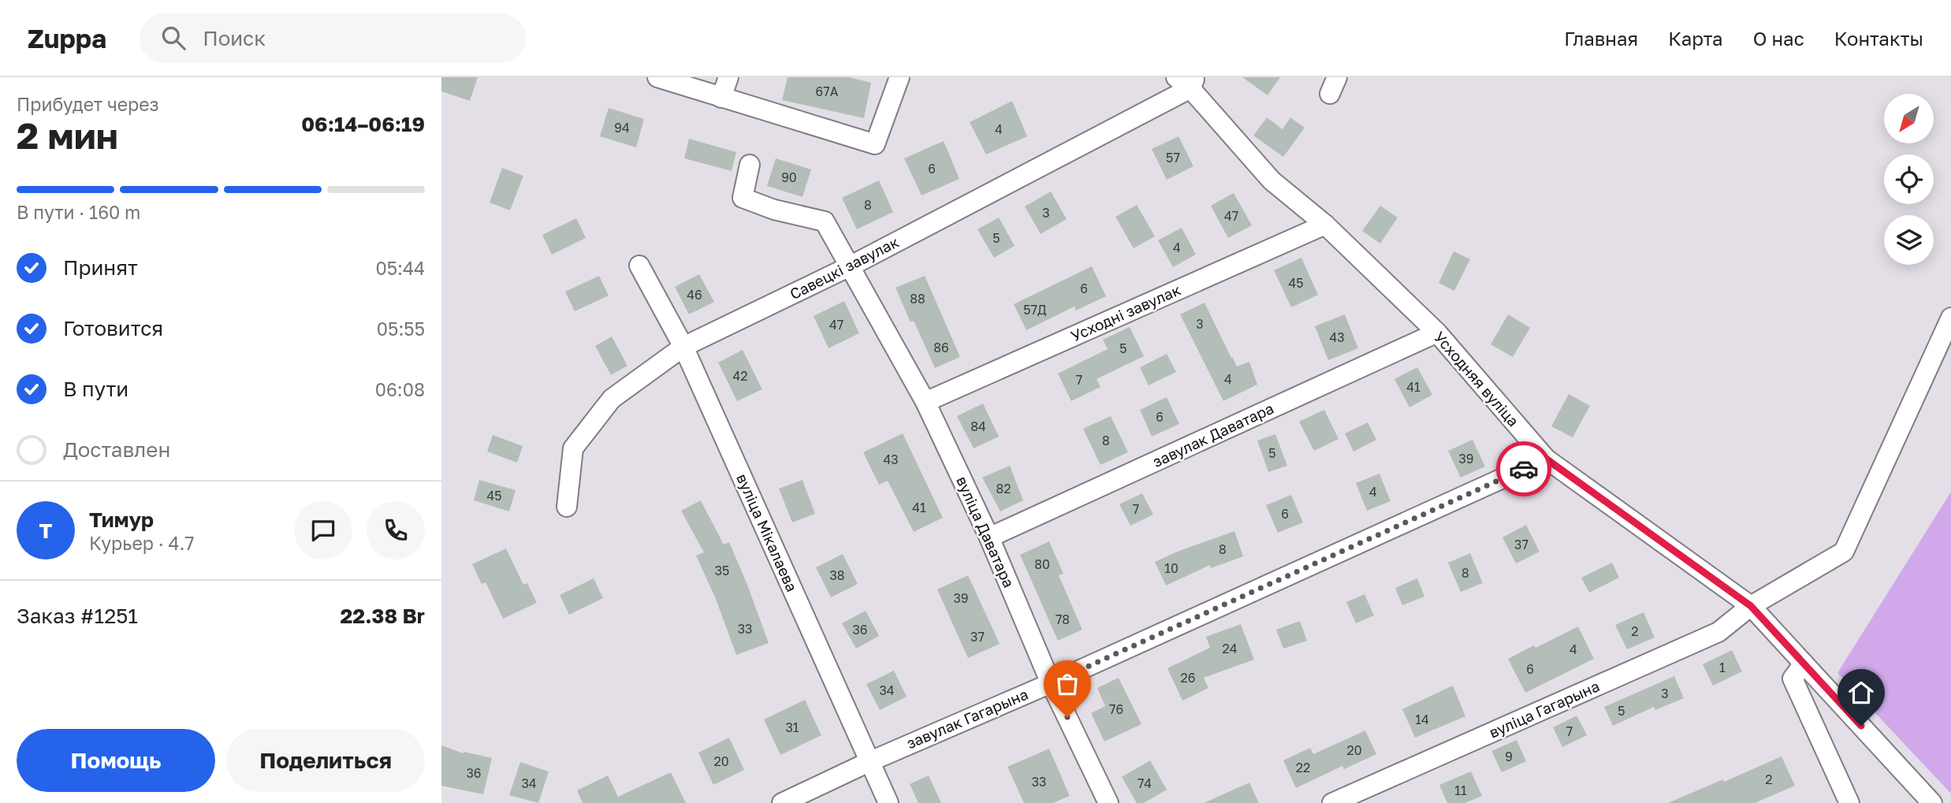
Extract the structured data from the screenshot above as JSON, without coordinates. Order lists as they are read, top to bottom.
{
  "streets": {
    "street": [
      "Савецкі завулак",
      "Усходні завулак",
      "Усходняя вуліца",
      "завулак Даватара",
      "вуліца Даватара",
      "вуліца Мікалаева",
      "вуліца Гагарына",
      "завулак Гагарына"
    ]
  },
  "crossings": [
    ["Савецкі завулак", "Усходняя вуліца"],
    ["Савецкі завулак", "вуліца Даватара"],
    ["Савецкі завулак", "вуліца Мікалаева"],
    ["Усходні завулак", "Усходняя вуліца"],
    ["Усходні завулак", "вуліца Даватара"],
    ["Усходняя вуліца", "завулак Даватара"],
    ["Усходняя вуліца", "вуліца Гагарына"],
    ["Усходняя вуліца", "завулак Гагарына"],
    ["завулак Даватара", "вуліца Даватара"],
    ["вуліца Даватара", "завулак Гагарына"],
    ["вуліца Мікалаева", "завулак Гагарына"]
  ],
  "house_numbers": [
    "67А",
    "94",
    "4",
    "57",
    "6",
    "90",
    "8",
    "3",
    "47",
    "5",
    "4",
    "45",
    "6",
    "46",
    "88",
    "57Д",
    "3",
    "47",
    "43",
    "86",
    "5",
    "42",
    "4",
    "7",
    "41",
    "6",
    "84",
    "8",
    "5",
    "39",
    "43",
    "82",
    "4",
    "45",
    "41",
    "7",
    "6",
    "37",
    "8",
    "80",
    "10",
    "35",
    "8",
    "38",
    "39",
    "78",
    "33",
    "36",
    "2",
    "37",
    "24",
    "4",
    "1",
    "6",
    "26",
    "34",
    "3",
    "76",
    "5",
    "14",
    "31",
    "7",
    "20",
    "9",
    "20",
    "22",
    "36",
    "2",
    "33",
    "34",
    "74",
    "11"
  ],
  "north": "bottom left",
  "page": {
    "header": "Zuppa",
    "search": "Поиск",
    "nav": [
      "Главная",
      "Карта",
      "О нас",
      "Контакты"
    ],
    "heading": ["2 мин", "Прибудет через", "06:14–06:19"],
    "panel": [
      "Тимур",
      "Курьер · 4.7",
      "Заказ #1251",
      "22.38 Br"
    ],
    "bar": "В пути · 160 m",
    "list": [
      ["Принят", "05:44"],
      ["Готовится", "05:55"],
      ["В пути", "06:08"],
      "Доставлен"
    ],
    "round": "Т",
    "buttons": ["Помощь", "Поделиться"]
  }
}
